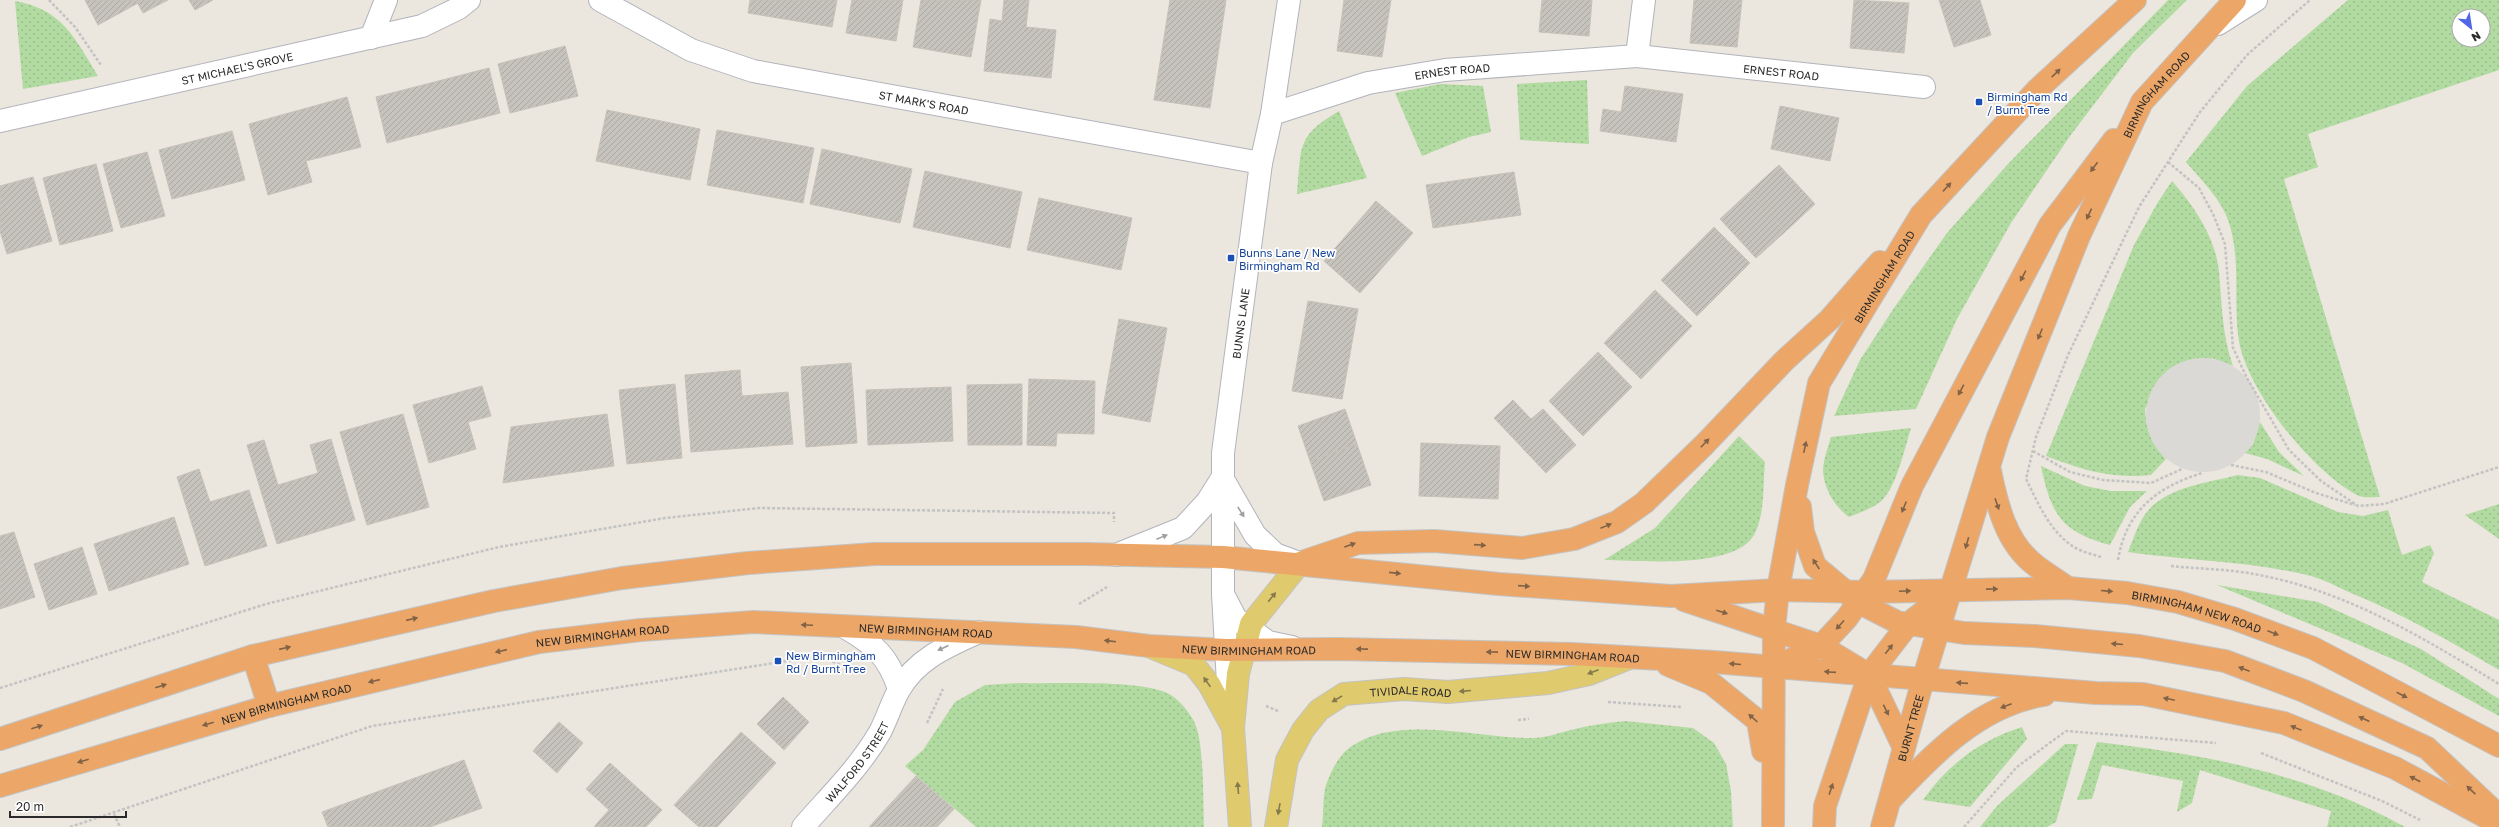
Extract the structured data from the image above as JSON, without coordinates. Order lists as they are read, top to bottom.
{
  "streets": {
    "highway": [
      "BIRMINGHAM ROAD",
      "BIRMINGHAM NEW ROAD",
      "NEW BIRMINGHAM ROAD",
      "BURNT TREE"
    ],
    "main road": ["TIVIDALE ROAD"],
    "street": [
      "ST MICHAEL'S GROVE",
      "ERNEST ROAD",
      "ST MARK'S ROAD",
      "BUNNS LANE",
      "WALFORD STREET"
    ]
  },
  "crossings": [
    ["ERNEST ROAD", "BUNNS LANE"],
    ["BIRMINGHAM ROAD", "BIRMINGHAM NEW ROAD"],
    ["BIRMINGHAM ROAD", "NEW BIRMINGHAM ROAD"],
    ["BIRMINGHAM ROAD", "BURNT TREE"],
    ["ST MARK'S ROAD", "BUNNS LANE"],
    ["BUNNS LANE", "NEW BIRMINGHAM ROAD"],
    ["NEW BIRMINGHAM ROAD", "TIVIDALE ROAD"],
    ["NEW BIRMINGHAM ROAD", "WALFORD STREET"]
  ],
  "one_way": ["TIVIDALE ROAD", "WALFORD STREET"],
  "places": {
    "transit": ["Birmingham Rd / Burnt Tree", "Bunns Lane / New Birmingham Rd", "New Birmingham Rd / Burnt Tree"]
  },
  "scale_bar": "20 m",
  "north": "bottom right"
}
